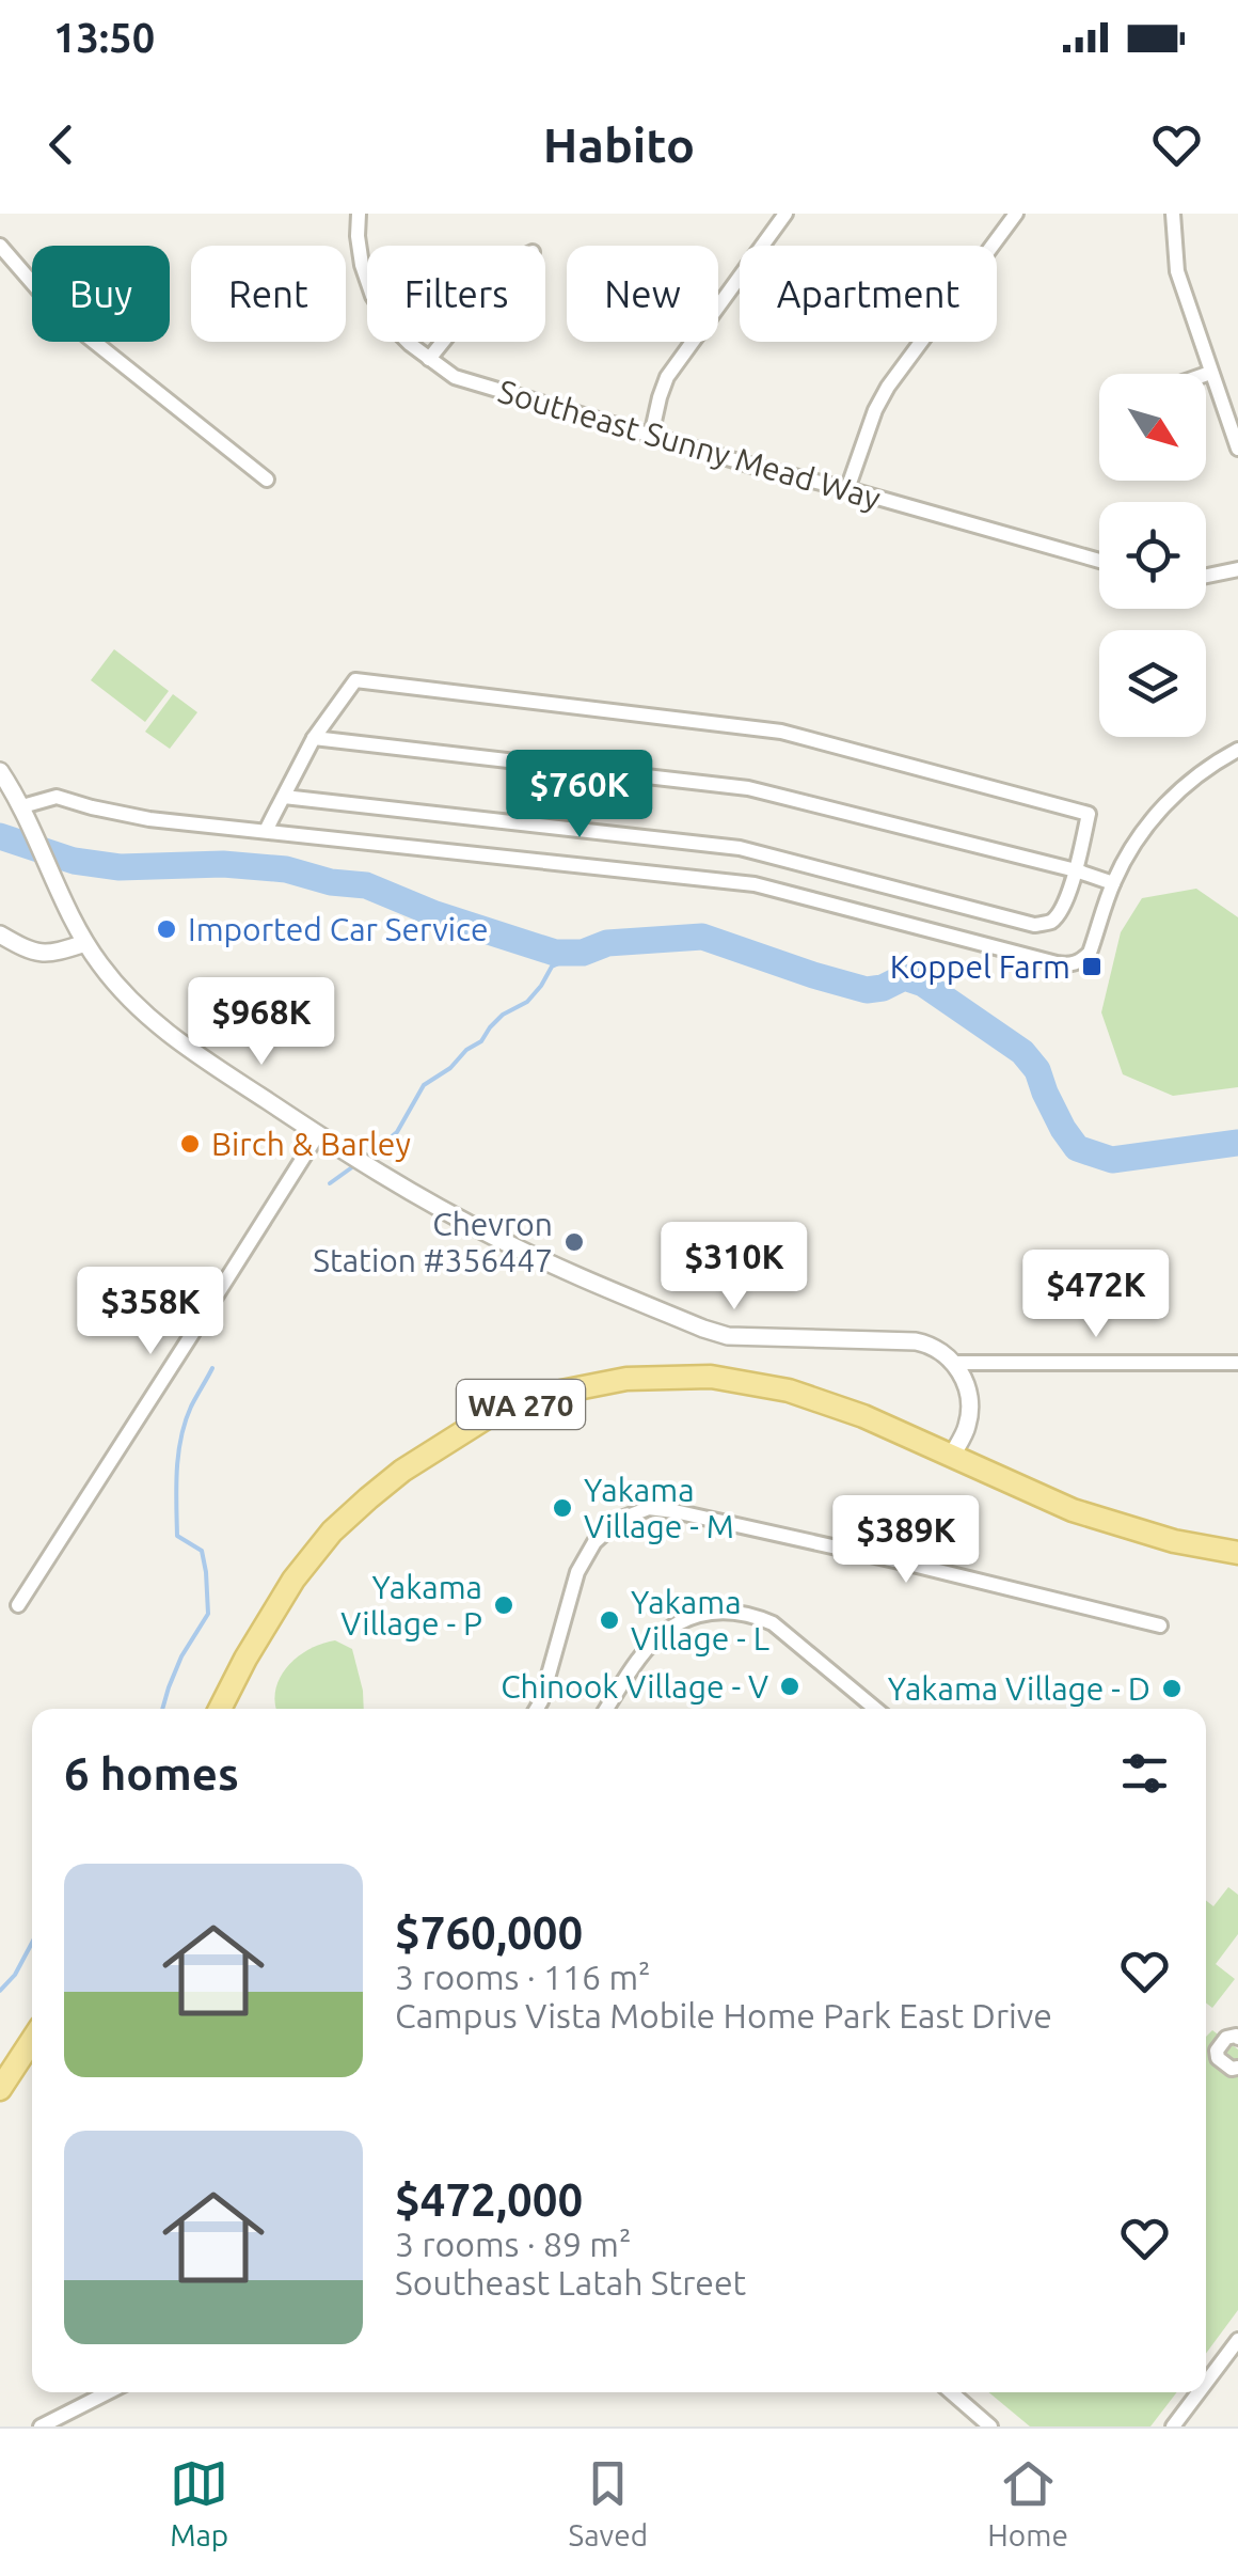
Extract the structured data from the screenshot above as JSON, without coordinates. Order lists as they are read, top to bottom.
{
  "streets": {
    "main road": ["WA 270"],
    "street": ["Southeast Sunny Mead Way"]
  },
  "places": {
    "other": [
      "Imported Car Service",
      "Birch & Barley",
      "Chevron Station #356447",
      "Yakama Village - M",
      "Yakama Village - P",
      "Yakama Village - L",
      "Chinook Village - V",
      "Yakama Village - D"
    ],
    "transit": ["Koppel Farm"]
  },
  "north": "bottom right",
  "page": {
    "status": "13:50",
    "header": "Habito",
    "chip": [
      "Buy",
      "Rent",
      "Filters",
      "New",
      "Apartment"
    ],
    "price": [
      "$760K",
      "$968K",
      "$310K",
      "$472K",
      "$358K",
      "$389K"
    ],
    "heading": "6 homes",
    "list": [
      {
        "name": "$760,000",
        "note": "3 rooms · 116 m² · Campus Vista Mobile Home Park East Drive"
      },
      {
        "name": "$472,000",
        "note": "3 rooms · 89 m² · Southeast Latah Street"
      }
    ],
    "tabs": ["Map", "Saved", "Home"]
  }
}
